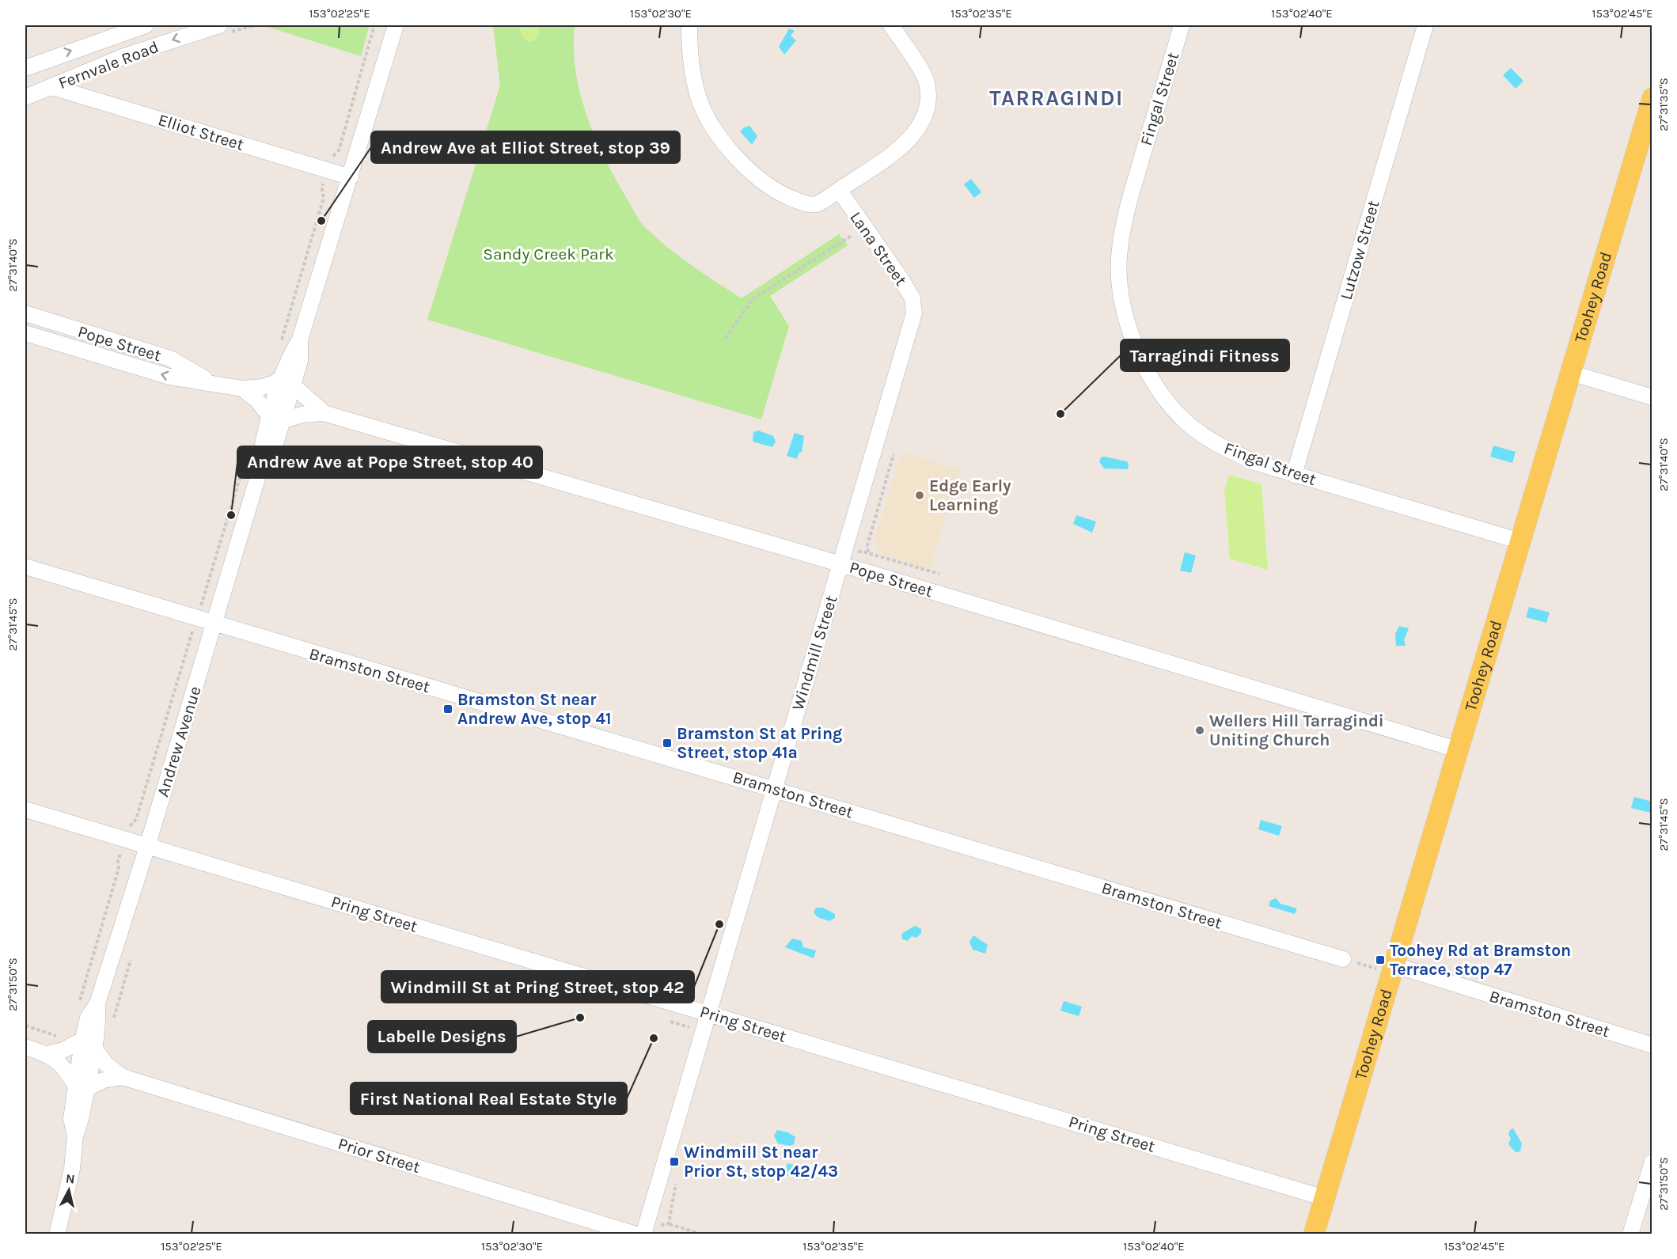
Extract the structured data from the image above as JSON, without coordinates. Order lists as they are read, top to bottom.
{
  "streets": {
    "main road": ["Toohey Road"],
    "street": [
      "Fernvale Road",
      "Fingal Street",
      "Elliot Street",
      "Lana Street",
      "Lutzow Street",
      "Pope Street",
      "Windmill Street",
      "Bramston Street",
      "Andrew Avenue",
      "Pring Street",
      "Prior Street"
    ]
  },
  "crossings": [
    ["Fernvale Road", "Elliot Street"],
    ["Fingal Street", "Lutzow Street"],
    ["Fingal Street", "Toohey Road"],
    ["Elliot Street", "Andrew Avenue"],
    ["Lana Street", "Pope Street"],
    ["Lana Street", "Windmill Street"],
    ["Toohey Road", "Pope Street"],
    ["Toohey Road", "Bramston Street"],
    ["Toohey Road", "Pring Street"],
    ["Pope Street", "Windmill Street"],
    ["Pope Street", "Andrew Avenue"],
    ["Windmill Street", "Bramston Street"],
    ["Windmill Street", "Pring Street"],
    ["Bramston Street", "Andrew Avenue"],
    ["Andrew Avenue", "Pring Street"],
    ["Andrew Avenue", "Prior Street"]
  ],
  "districts": ["TARRAGINDI"],
  "parks": ["Sandy Creek Park"],
  "places": {
    "other": [
      "Andrew Ave at Elliot Street, stop 39",
      "Tarragindi Fitness",
      "Edge Early Learning",
      "Andrew Ave at Pope Street, stop 40",
      "Wellers Hill Tarragindi Uniting Church",
      "Windmill St at Pring Street, stop 42",
      "Labelle Designs",
      "First National Real Estate Style"
    ],
    "transit": [
      "Bramston St near Andrew Ave, stop 41",
      "Bramston St at Pring Street, stop 41a",
      "Toohey Rd at Bramston Terrace, stop 47",
      "Windmill St near Prior St, stop 42/43"
    ]
  },
  "north": "top",
  "coordinates": [
    "153°02'25\"E",
    "153°02'30\"E",
    "153°02'35\"E",
    "153°02'40\"E",
    "153°02'45\"E",
    "27°31'35\"S",
    "27°31'40\"S",
    "27°31'45\"S",
    "27°31'50\"S"
  ]
}
